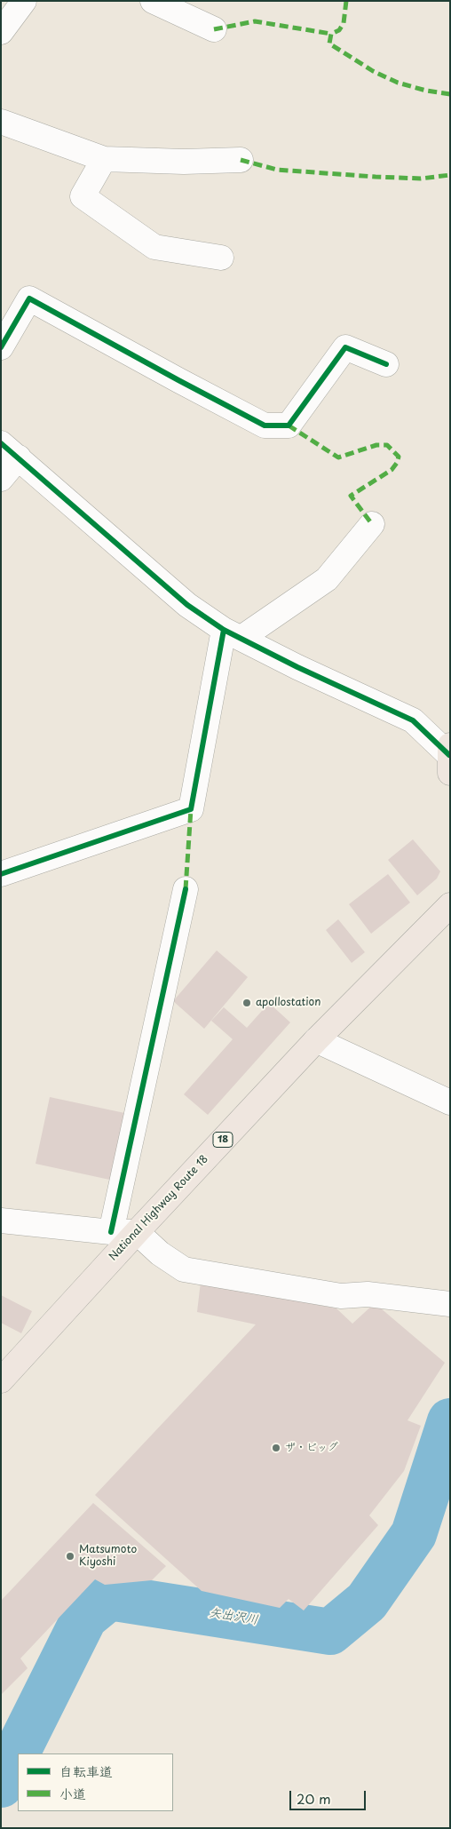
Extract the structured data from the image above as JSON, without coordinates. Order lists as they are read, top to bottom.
{
  "streets": {
    "highway": ["18", "National Highway Route 18"]
  },
  "water": ["矢出沢川"],
  "places": ["apollostation", "ザ・ビッグ", "Matsumoto Kiyoshi"],
  "legend": ["自転車道", "小道"],
  "scale_bar": "20 m"
}
